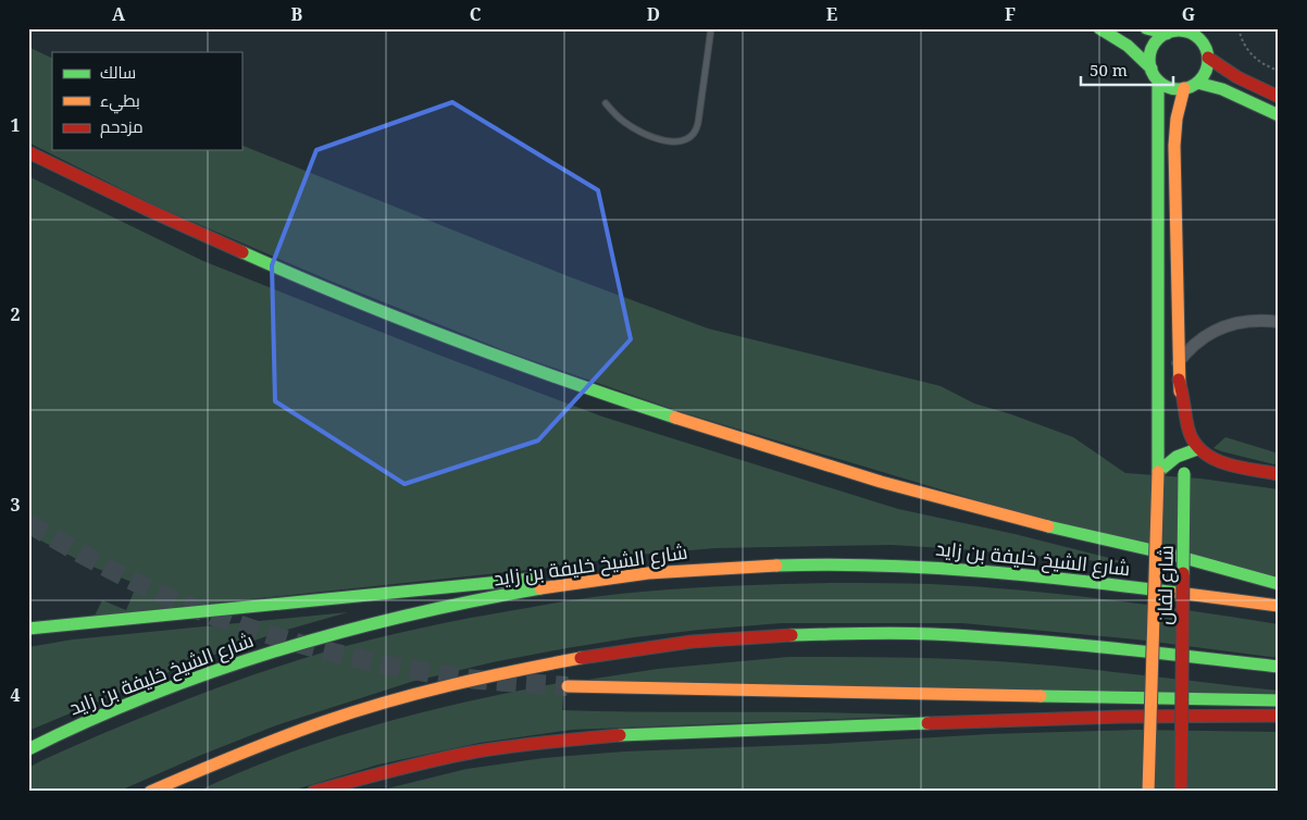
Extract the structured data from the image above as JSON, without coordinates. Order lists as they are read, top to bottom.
{
  "streets": {
    "main road": ["شارع الشيخ خليفة بن زايد", "شارع لفان"]
  },
  "legend": ["سالك", "بطيء", "مزدحم"],
  "scale_bar": "50 m",
  "grid": {
    "columns": [
      "A",
      "B",
      "C",
      "D",
      "E",
      "F",
      "G"
    ],
    "rows": [
      "1",
      "2",
      "3",
      "4"
    ]
  }
}
